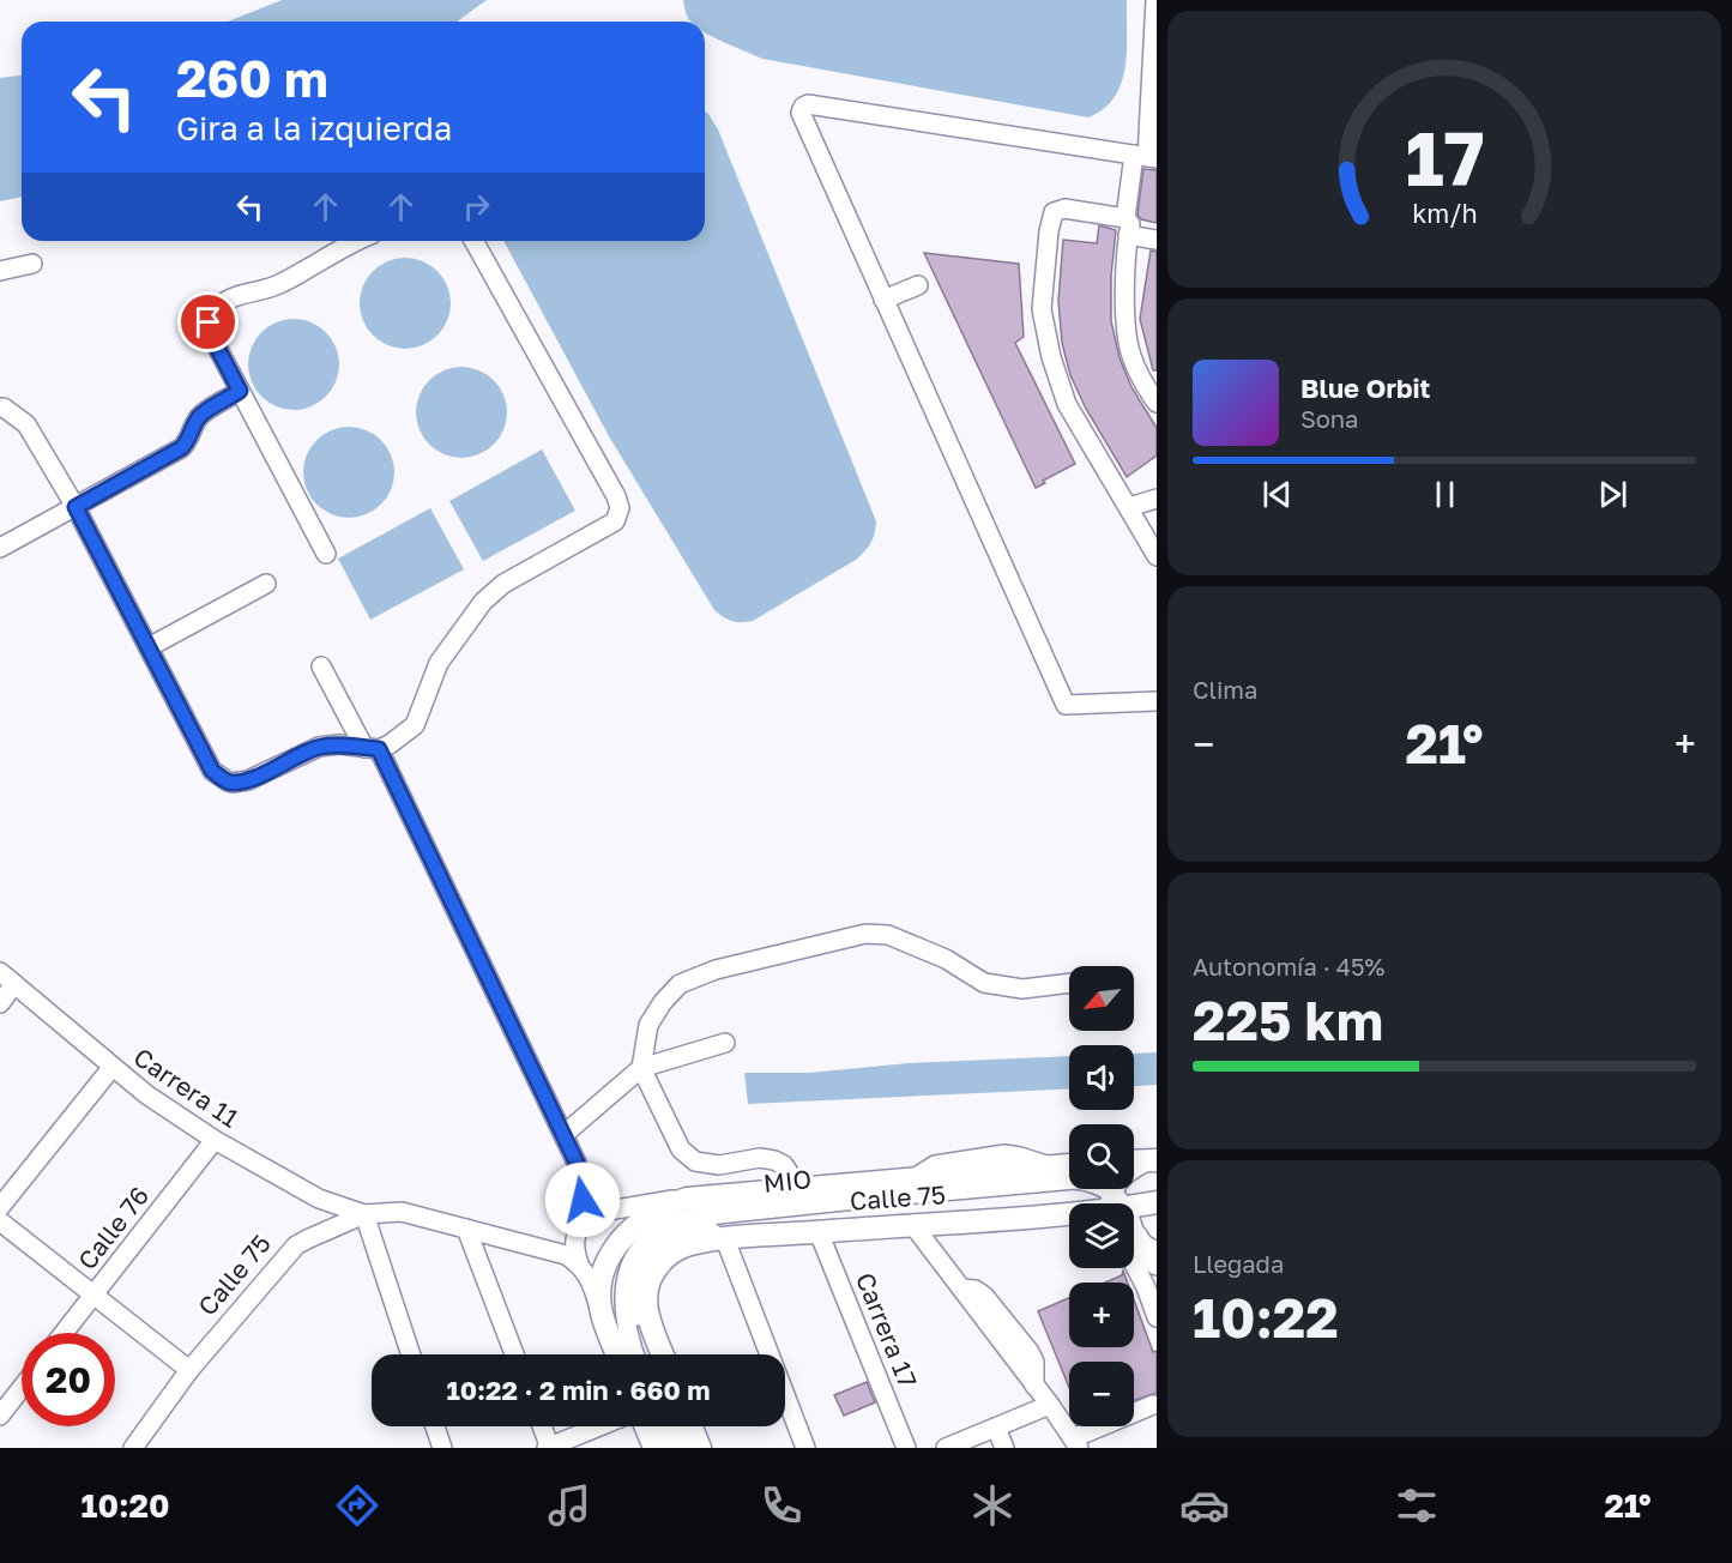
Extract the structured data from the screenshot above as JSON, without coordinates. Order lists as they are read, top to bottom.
{
  "streets": {
    "main road": ["Calle 75"],
    "street": [
      "Carrera 11",
      "MIO",
      "Calle 76",
      "Carrera 17"
    ]
  },
  "crossings": [
    ["Carrera 11", "Calle 75"],
    ["Carrera 11", "Calle 76"],
    ["Calle 75", "Carrera 17"]
  ],
  "north": "bottom left",
  "page": {
    "turn": ["260 m", "Gira a la izquierda"],
    "song": ["Blue Orbit", "Sona"],
    "tile": [
      "Clima",
      ["Autonomía · 45%", "225 km"],
      ["Llegada", "10:22"]
    ],
    "heat": ["−", "21°", "+"],
    "map_buttons": ["+", "−"],
    "limit": "20",
    "trip": "10:22 · 2 min · 660 m",
    "tabs": ["10:20", "21°"],
    "gauge": ["17", "km/h"]
  }
}
